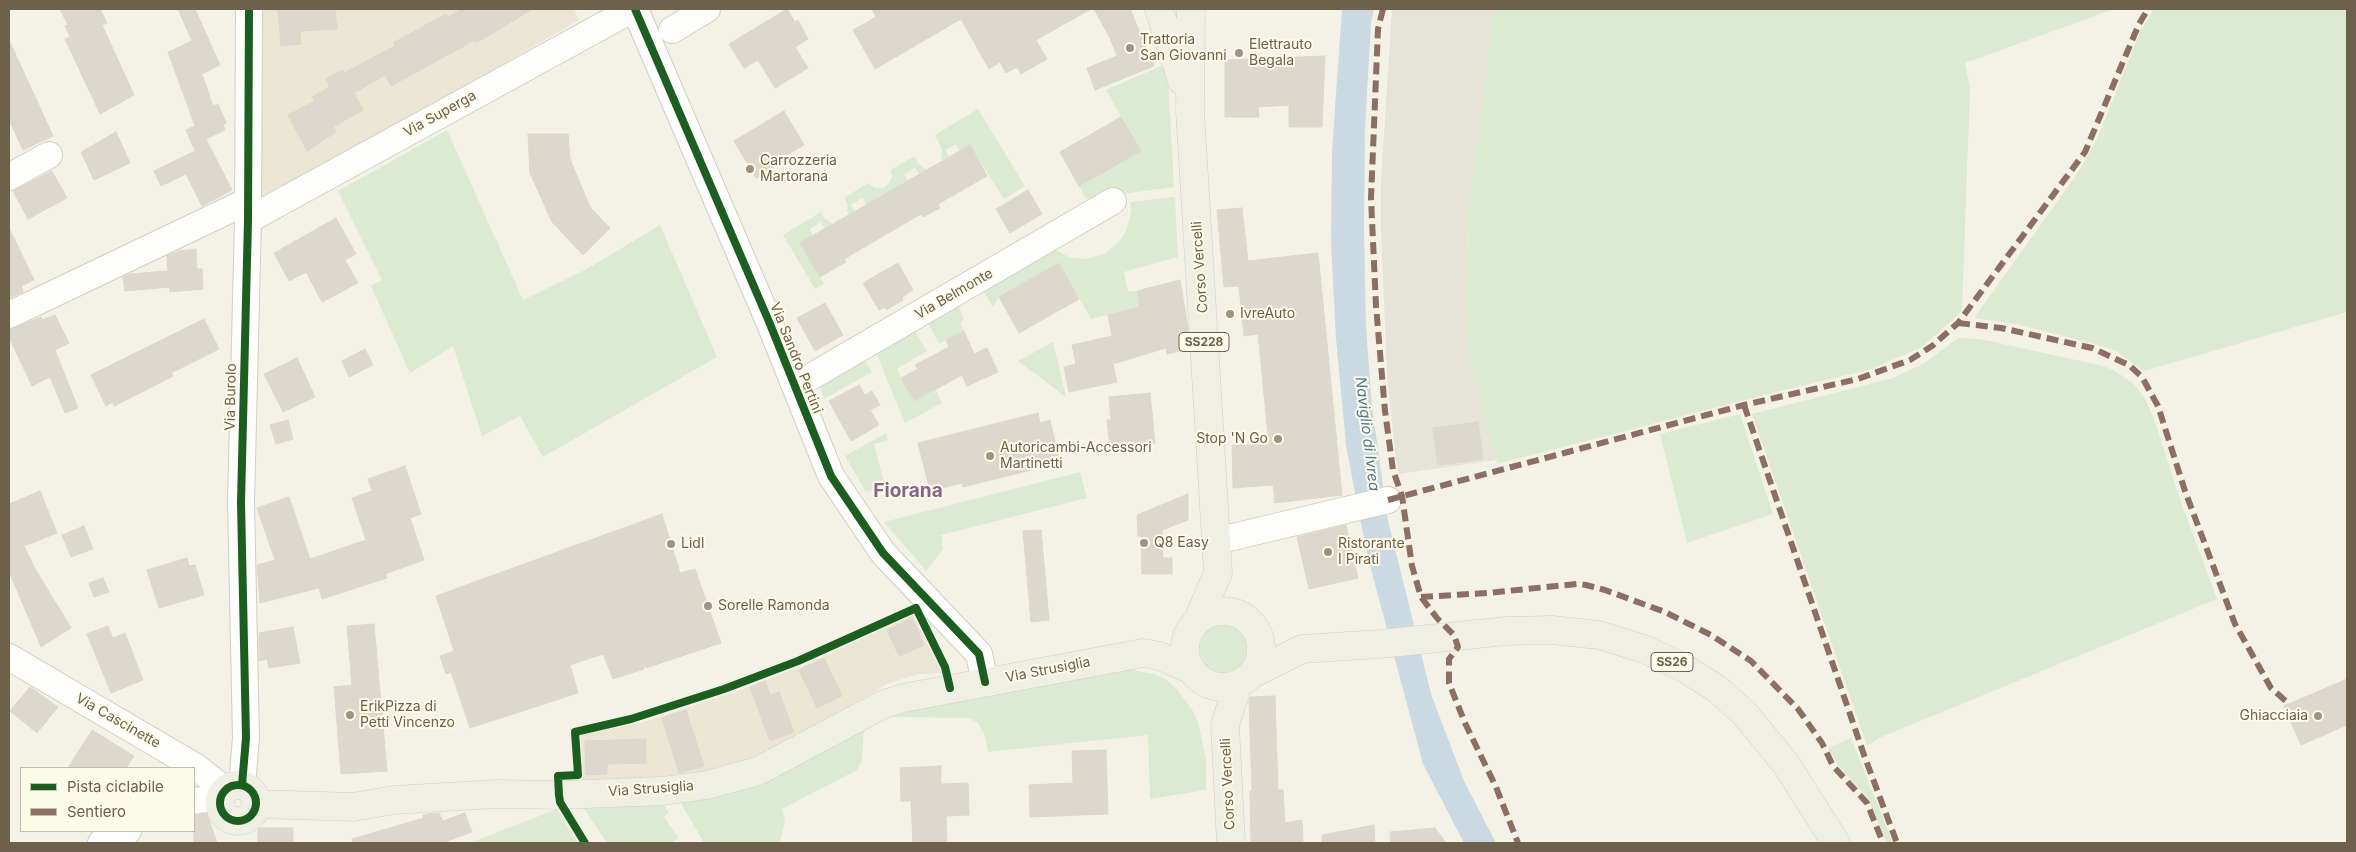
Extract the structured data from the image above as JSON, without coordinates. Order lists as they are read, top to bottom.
{
  "streets": {
    "main road": [
      "Corso Vercelli",
      "SS228",
      "SS26",
      "Via Strusiglia"
    ],
    "street": [
      "Via Superga",
      "Via Belmonte",
      "Via Sandro Pertini",
      "Via Burolo",
      "Via Cascinette"
    ]
  },
  "crossings": [
    ["Via Superga", "Via Sandro Pertini"],
    ["Via Superga", "Via Burolo"],
    ["Corso Vercelli", "SS26"],
    ["Corso Vercelli", "Via Strusiglia"],
    ["Via Belmonte", "Via Sandro Pertini"],
    ["Via Sandro Pertini", "Via Strusiglia"],
    ["Via Burolo", "Via Strusiglia"],
    ["Via Burolo", "Via Cascinette"],
    ["SS26", "Via Strusiglia"],
    ["Via Strusiglia", "Via Cascinette"]
  ],
  "districts": ["Fiorana"],
  "water": ["Naviglio di Ivrea"],
  "places": [
    "Trattoria San Giovanni",
    "Elettrauto Begala",
    "Carrozzeria Martorana",
    "IvreAuto",
    "Stop 'N Go",
    "Autoricambi-Accessori Martinetti",
    "Q8 Easy",
    "Lidl",
    "Ristorante I Pirati",
    "Sorelle Ramonda",
    "ErikPizza di Petti Vincenzo",
    "Ghiacciaia"
  ],
  "legend": ["Pista ciclabile", "Sentiero"]
}
